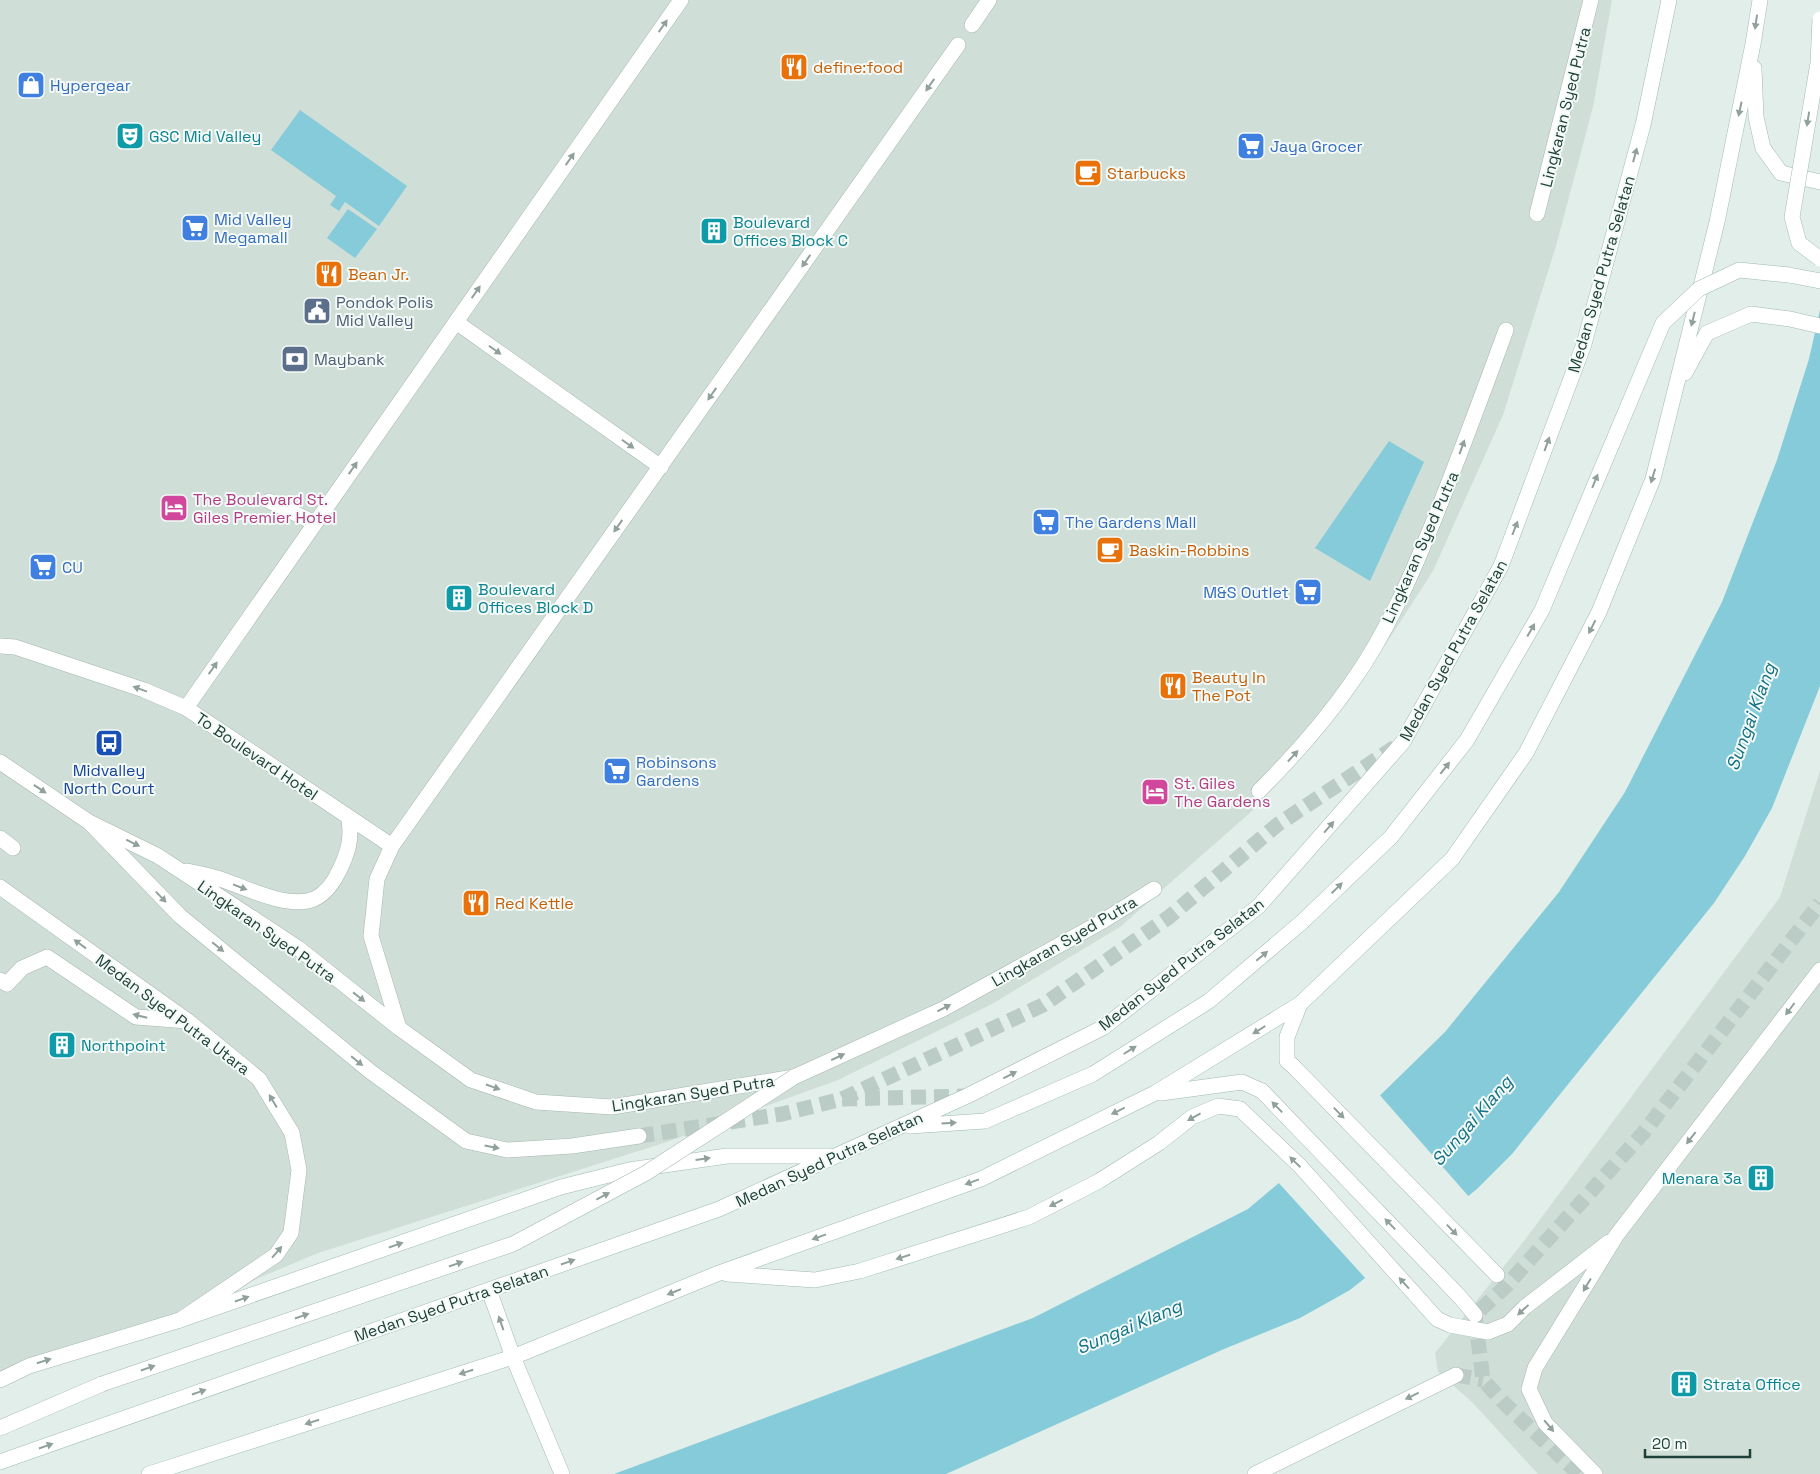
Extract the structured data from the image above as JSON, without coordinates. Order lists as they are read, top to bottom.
{
  "streets": {
    "main road": [
      "Lingkaran Syed Putra",
      "Medan Syed Putra Selatan",
      "To Boulevard Hotel",
      "Medan Syed Putra Utara"
    ]
  },
  "one_way": ["To Boulevard Hotel"],
  "water": ["Sungai Klang"],
  "places": {
    "restaurant": [
      "define:food",
      "Bean Jr.",
      "Beauty In The Pot",
      "Red Kettle"
    ],
    "shop": ["Hypergear"],
    "theatre": ["GSC Mid Valley"],
    "supermarket": [
      "Jaya Grocer",
      "Mid Valley Megamall",
      "The Gardens Mall",
      "CU",
      "M&S Outlet",
      "Robinsons Gardens"
    ],
    "cafe": ["Starbucks", "Baskin-Robbins"],
    "building": [
      "Boulevard Offices Block C",
      "Boulevard Offices Block D",
      "Northpoint",
      "Menara 3a",
      "Strata Office"
    ],
    "public building": ["Pondok Polis Mid Valley"],
    "bank": ["Maybank"],
    "hotel": ["The Boulevard St. Giles Premier Hotel", "St. Giles The Gardens"],
    "bus stop": ["Midvalley North Court"]
  },
  "scale_bar": "20 m"
}
